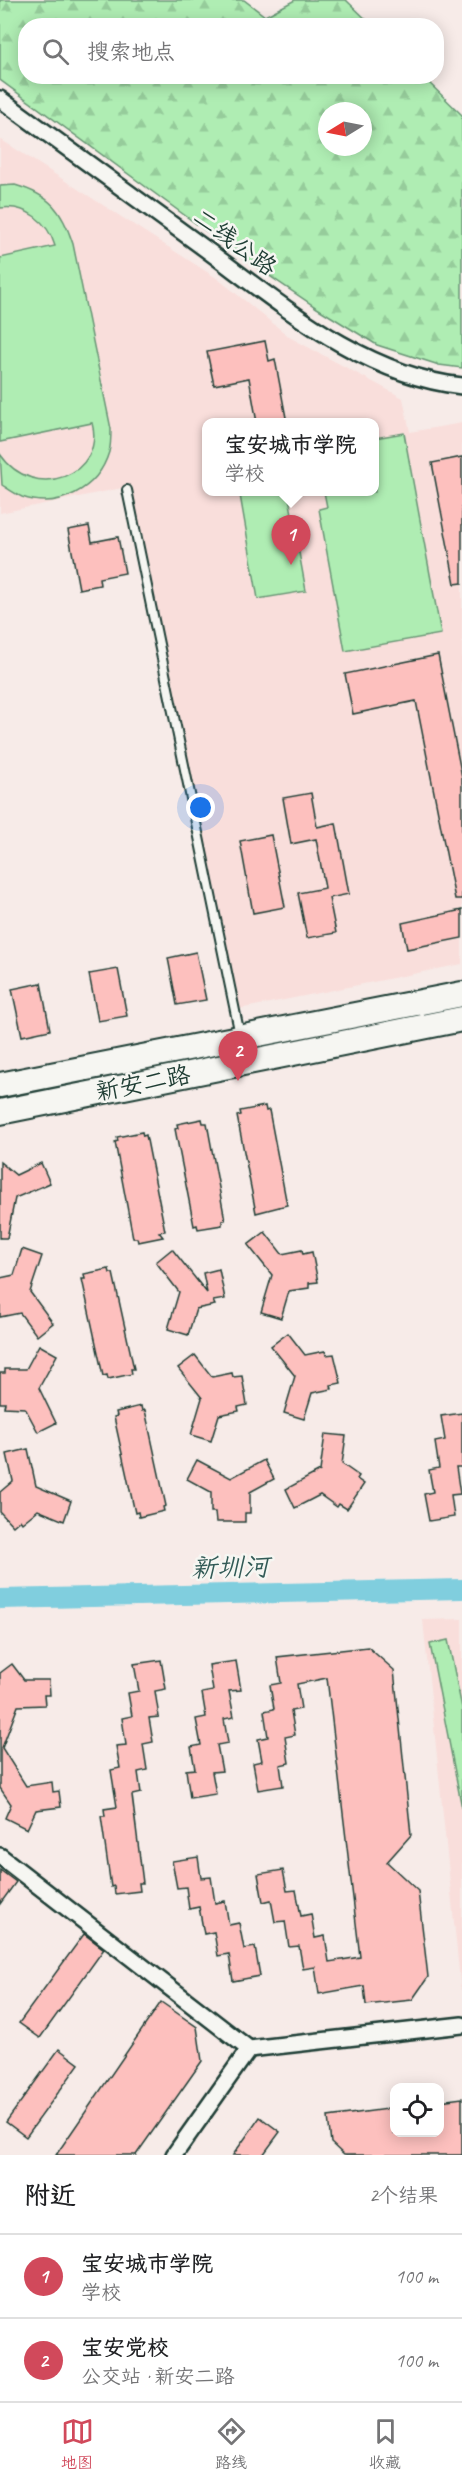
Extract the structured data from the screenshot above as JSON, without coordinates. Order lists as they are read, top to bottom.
{
  "streets": {
    "main road": ["新安二路"],
    "street": ["二线公路"]
  },
  "water": ["新圳河"],
  "north": "left",
  "page": {
    "search": "搜索地点",
    "popup": ["宝安城市学院", "学校"],
    "pins": ["1", "2"],
    "heading": ["附近", "2个结果"],
    "list": [
      {
        "mark": "1",
        "name": "宝安城市学院",
        "note": "学校",
        "value": "100 m"
      },
      {
        "mark": "2",
        "name": "宝安党校",
        "note": "公交站 · 新安二路",
        "value": "100 m"
      }
    ],
    "nav": ["地图", "路线", "收藏"]
  }
}
